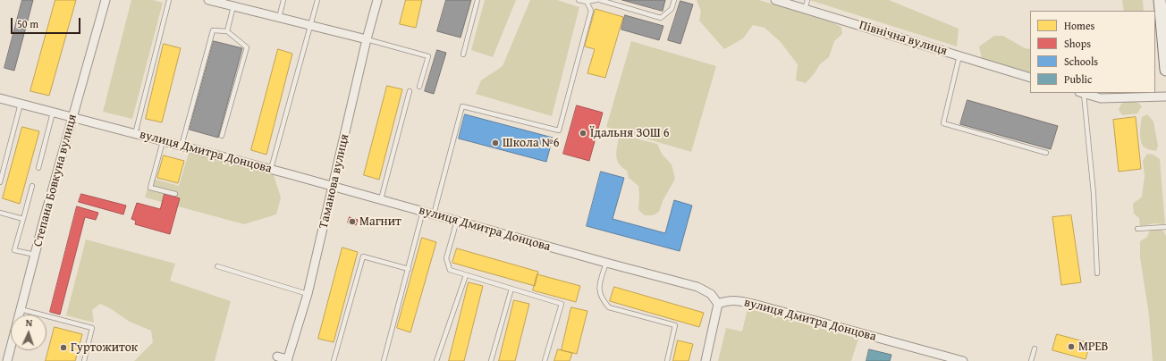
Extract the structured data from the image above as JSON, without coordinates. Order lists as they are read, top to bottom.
{
  "streets": {
    "street": [
      "Північна вулиця",
      "вулиця Дмитра Донцова",
      "Степана Бовкуна вулиця",
      "Таманова вулиця"
    ]
  },
  "crossings": [
    ["вулиця Дмитра Донцова", "Степана Бовкуна вулиця"],
    ["вулиця Дмитра Донцова", "Таманова вулиця"]
  ],
  "places": [
    "Їдальня ЗОШ 6",
    "Школа №6",
    "Магнит",
    "МРЕВ",
    "Гуртожиток"
  ],
  "legend": [
    "Homes",
    "Shops",
    "Schools",
    "Public"
  ],
  "scale_bar": "50 m",
  "north": "top"
}
